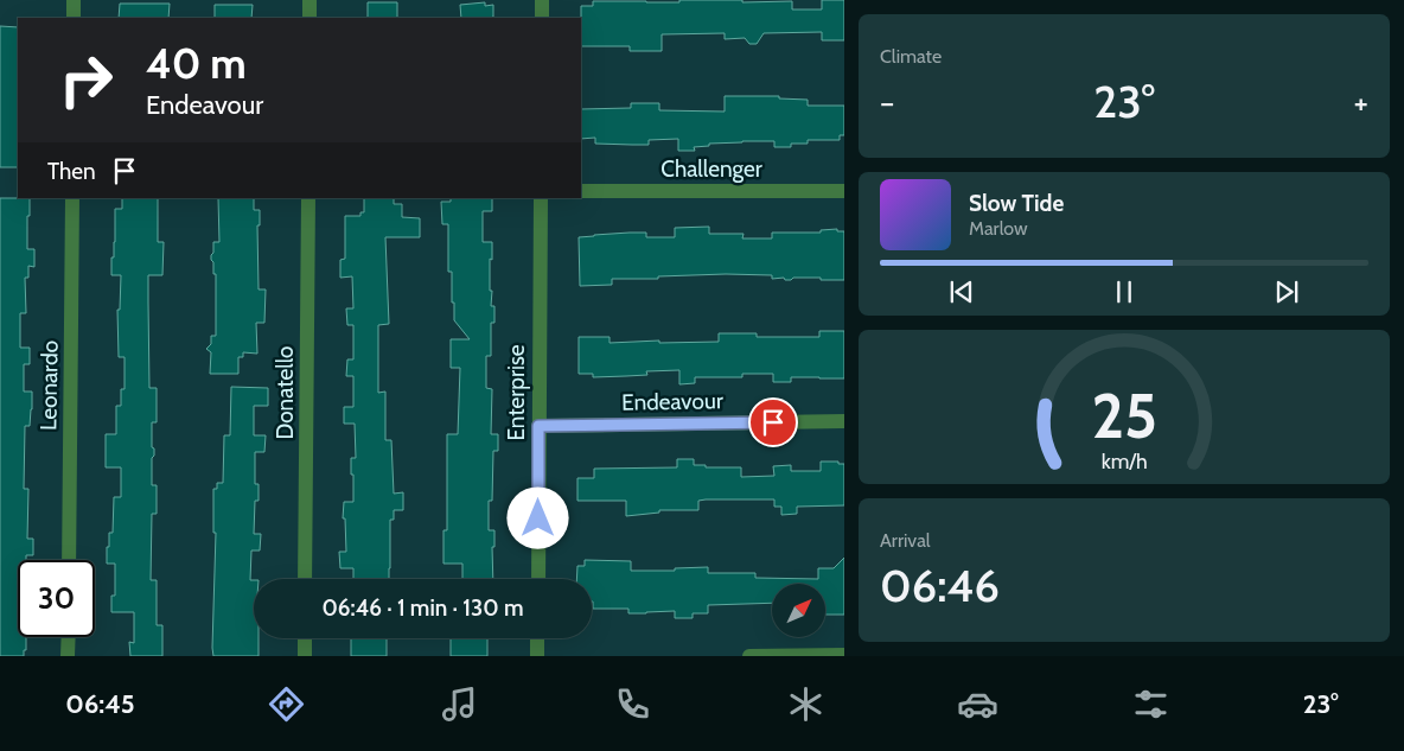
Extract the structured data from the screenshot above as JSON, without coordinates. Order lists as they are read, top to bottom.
{
  "streets": {
    "street": [
      "Challenger",
      "Leonardo",
      "Donatello",
      "Enterprise",
      "Endeavour"
    ]
  },
  "crossings": [
    ["Enterprise", "Endeavour"]
  ],
  "north": "top right",
  "page": {
    "tile": [
      "Climate",
      ["Arrival", "06:46"]
    ],
    "turn": ["40 m", "Endeavour"],
    "heat": ["−", "23°", "+"],
    "then": "Then",
    "song": ["Slow Tide", "Marlow"],
    "limit": "30",
    "trip": "06:46 · 1 min · 130 m",
    "tabs": ["06:45", "23°"],
    "gauge": ["25", "km/h"]
  }
}
